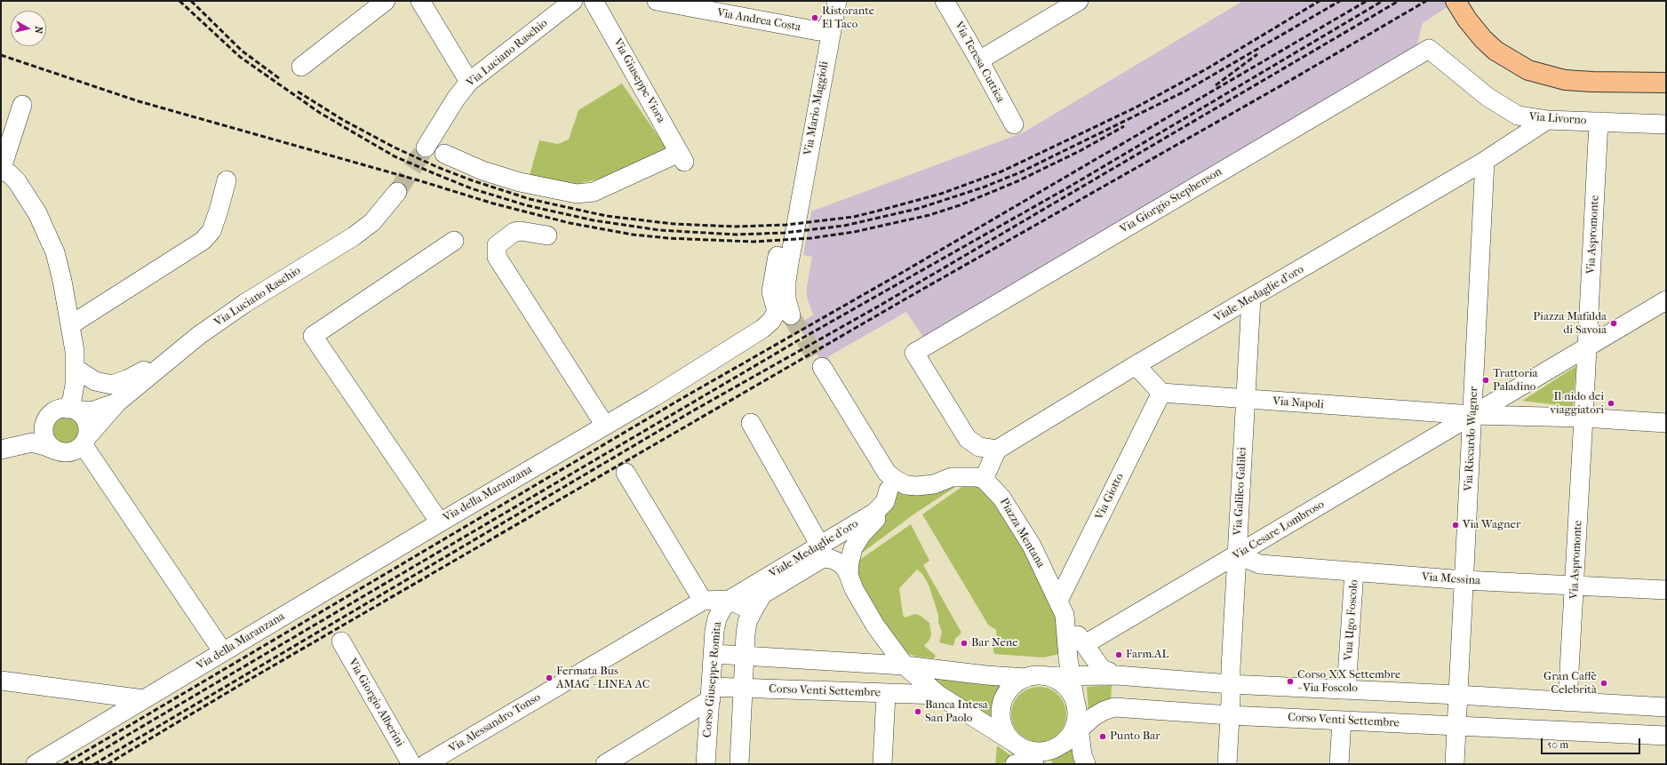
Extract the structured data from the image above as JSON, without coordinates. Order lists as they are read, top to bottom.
{
  "streets": {
    "street": [
      "Via Andrea Costa",
      "Via Luciano Raschio",
      "Via Teresa Cuttica",
      "Via Giuseppe Viora",
      "Via Mario Maggioli",
      "Via Livorno",
      "Via Giorgio Stephenson",
      "Via Aspromonte",
      "Viale Medaglie d'oro",
      "Via Napoli",
      "Via Riccardo Wagner",
      "Via Galileo Galilei",
      "Via della Maranzana",
      "Via Giotto",
      "Via Cesare Lombroso",
      "Piazza Mentana",
      "Via Messina",
      "Vua Ugo Foscolo",
      "Corso Giuseppe Romita",
      "Corso Venti Settembre",
      "Via Giorgio Alberini",
      "Via Alessandro Tonso"
    ]
  },
  "crossings": [
    ["Via Andrea Costa", "Via Mario Maggioli"],
    ["Via Livorno", "Via Giorgio Stephenson"],
    ["Via Livorno", "Via Aspromonte"],
    ["Via Livorno", "Viale Medaglie d'oro"],
    ["Via Giorgio Stephenson", "Viale Medaglie d'oro"],
    ["Via Aspromonte", "Via Napoli"],
    ["Via Aspromonte", "Via Cesare Lombroso"],
    ["Via Aspromonte", "Via Messina"],
    ["Viale Medaglie d'oro", "Via Riccardo Wagner"],
    ["Viale Medaglie d'oro", "Via Galileo Galilei"],
    ["Viale Medaglie d'oro", "Corso Giuseppe Romita"],
    ["Viale Medaglie d'oro", "Via Alessandro Tonso"],
    ["Via Napoli", "Via Riccardo Wagner"],
    ["Via Napoli", "Via Galileo Galilei"],
    ["Via Napoli", "Via Giotto"],
    ["Via Napoli", "Via Cesare Lombroso"],
    ["Via Riccardo Wagner", "Via Cesare Lombroso"],
    ["Via Riccardo Wagner", "Via Messina"],
    ["Via Galileo Galilei", "Via Cesare Lombroso"],
    ["Via Galileo Galilei", "Via Messina"],
    ["Via Giotto", "Piazza Mentana"],
    ["Via Cesare Lombroso", "Piazza Mentana"],
    ["Via Cesare Lombroso", "Via Messina"],
    ["Piazza Mentana", "Corso Venti Settembre"],
    ["Via Messina", "Vua Ugo Foscolo"],
    ["Corso Giuseppe Romita", "Corso Venti Settembre"],
    ["Corso Giuseppe Romita", "Via Alessandro Tonso"]
  ],
  "places": [
    "Ristorante El Taco",
    "Piazza Mafalda di Savoia",
    "Trattoria Paladino",
    "Il nido dei viaggiatori",
    "Via Wagner",
    "Bar Nene",
    "Farm.AL",
    "Fermata Bus AMAG - LINEA AC",
    "Corso XX Settembre - Via Foscolo",
    "Gran Caffè Celebrità",
    "Banca Intesa San Paolo",
    "Punto Bar"
  ],
  "scale_bar": "50 m",
  "north": "right"
}
